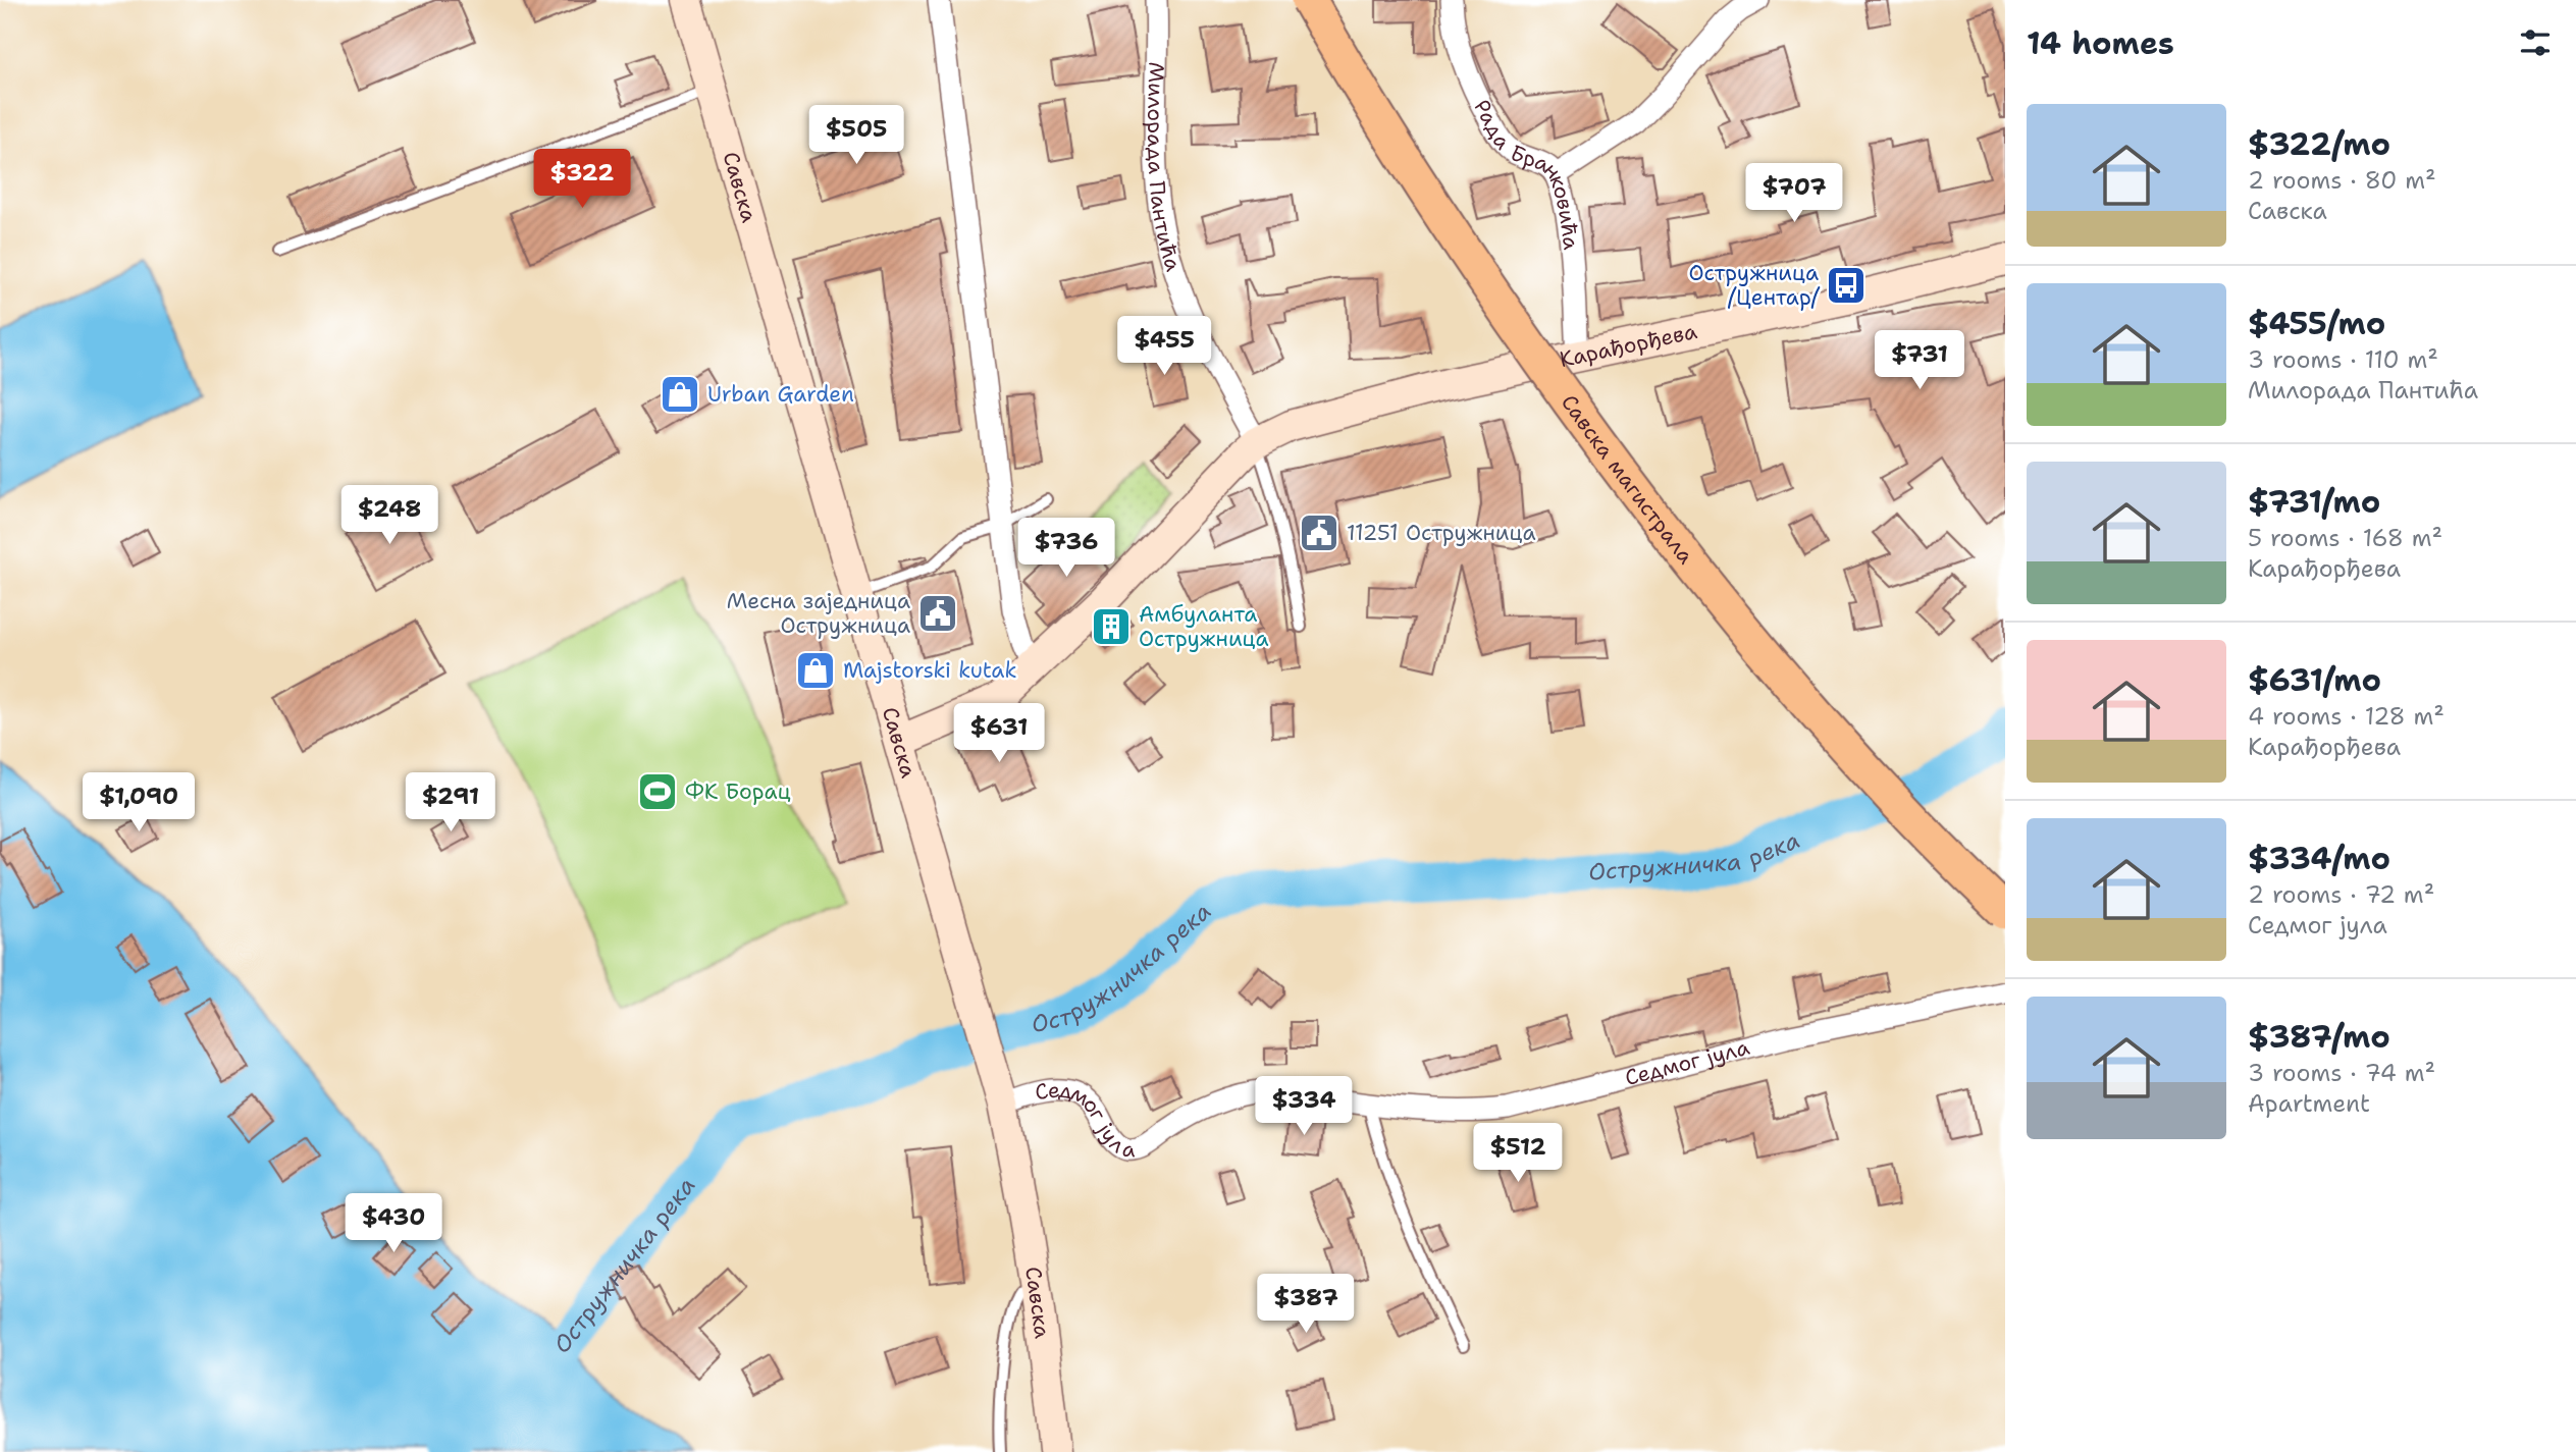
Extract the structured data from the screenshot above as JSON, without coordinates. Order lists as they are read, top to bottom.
{
  "streets": {
    "main road": ["Савска магистрала"],
    "street": [
      "Милорада Пантића",
      "Рада Бранковића",
      "Савска",
      "Карађорђева",
      "Седмог јула"
    ]
  },
  "crossings": [
    ["Милорада Пантића", "Карађорђева"],
    ["Рада Бранковића", "Карађорђева"],
    ["Савска", "Карађорђева"],
    ["Савска", "Седмог јула"]
  ],
  "water": ["Остружничка река"],
  "places": {
    "bus stop": ["Остружница /Центар/"],
    "shop": ["Urban Garden", "Majstorski kutak"],
    "public building": ["11251 Остружница", "Месна заједница Остружница"],
    "building": ["Амбуланта Остружница"],
    "sports": ["ФК Борац"]
  },
  "page": {
    "heading": "14 homes",
    "list": [
      {
        "name": "$322/mo",
        "note": "2 rooms · 80 m² · Савска"
      },
      {
        "name": "$455/mo",
        "note": "3 rooms · 110 m² · Милорада Пантића"
      },
      {
        "name": "$731/mo",
        "note": "5 rooms · 168 m² · Карађорђева"
      },
      {
        "name": "$631/mo",
        "note": "4 rooms · 128 m² · Карађорђева"
      },
      {
        "name": "$334/mo",
        "note": "2 rooms · 72 m² · Седмог јула"
      },
      {
        "name": "$387/mo",
        "note": "3 rooms · 74 m² · Apartment"
      }
    ],
    "price": [
      "$505",
      "$322",
      "$707",
      "$455",
      "$731",
      "$248",
      "$736",
      "$631",
      "$1,090",
      "$291",
      "$334",
      "$512",
      "$430",
      "$387"
    ]
  }
}
